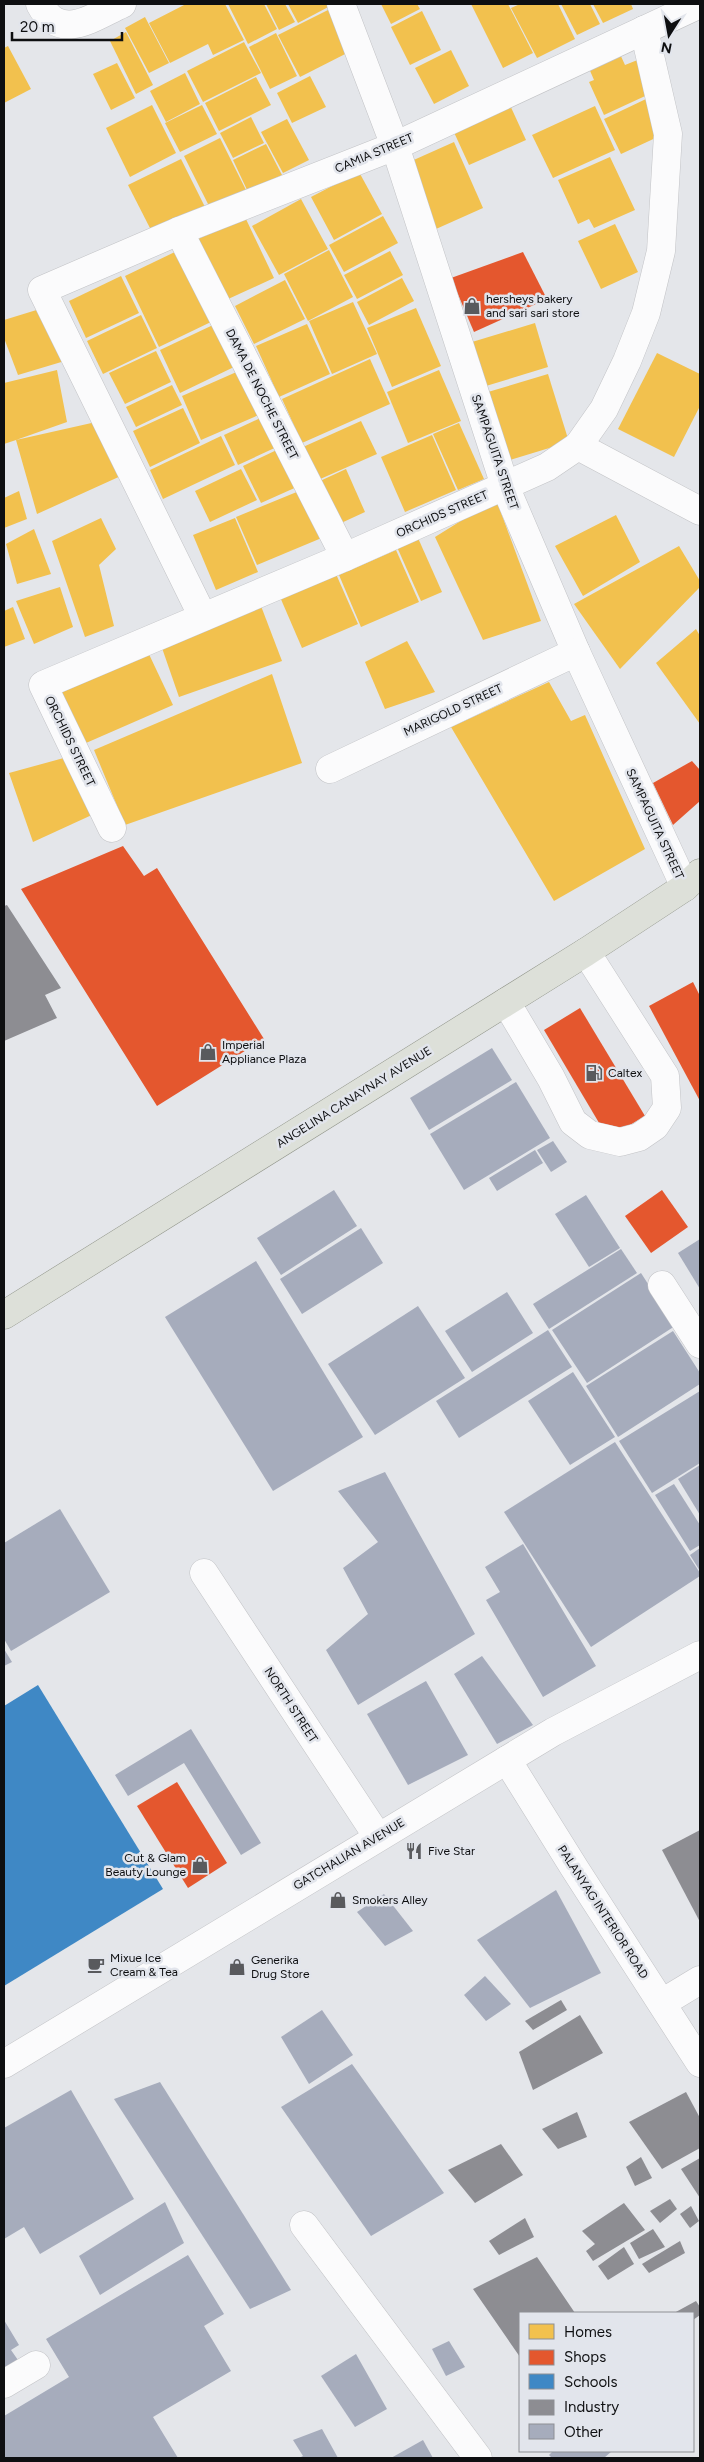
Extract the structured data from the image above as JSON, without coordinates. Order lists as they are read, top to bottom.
{
  "streets": {
    "main road": ["ANGELINA CANAYNAY AVENUE"],
    "street": [
      "CAMIA STREET",
      "DAMA DE NOCHE STREET",
      "SAMPAGUITA STREET",
      "ORCHIDS STREET",
      "MARIGOLD STREET",
      "NORTH STREET",
      "GATCHALIAN AVENUE",
      "PALANYAG INTERIOR ROAD"
    ]
  },
  "crossings": [
    ["CAMIA STREET", "DAMA DE NOCHE STREET"],
    ["CAMIA STREET", "SAMPAGUITA STREET"],
    ["CAMIA STREET", "ORCHIDS STREET"],
    ["DAMA DE NOCHE STREET", "ORCHIDS STREET"],
    ["SAMPAGUITA STREET", "ORCHIDS STREET"],
    ["SAMPAGUITA STREET", "MARIGOLD STREET"],
    ["SAMPAGUITA STREET", "ANGELINA CANAYNAY AVENUE"],
    ["NORTH STREET", "GATCHALIAN AVENUE"],
    ["GATCHALIAN AVENUE", "PALANYAG INTERIOR ROAD"]
  ],
  "places": {
    "shop": [
      "hersheys bakery and sari sari store",
      "Imperial Appliance Plaza",
      "Cut & Glam Beauty Lounge",
      "Smokers Alley",
      "Generika Drug Store"
    ],
    "fuel station": ["Caltex"],
    "restaurant": ["Five Star"],
    "cafe": ["Mixue Ice Cream & Tea"]
  },
  "legend": [
    "Homes",
    "Shops",
    "Schools",
    "Industry",
    "Other"
  ],
  "scale_bar": "20 m",
  "north": "bottom"
}
